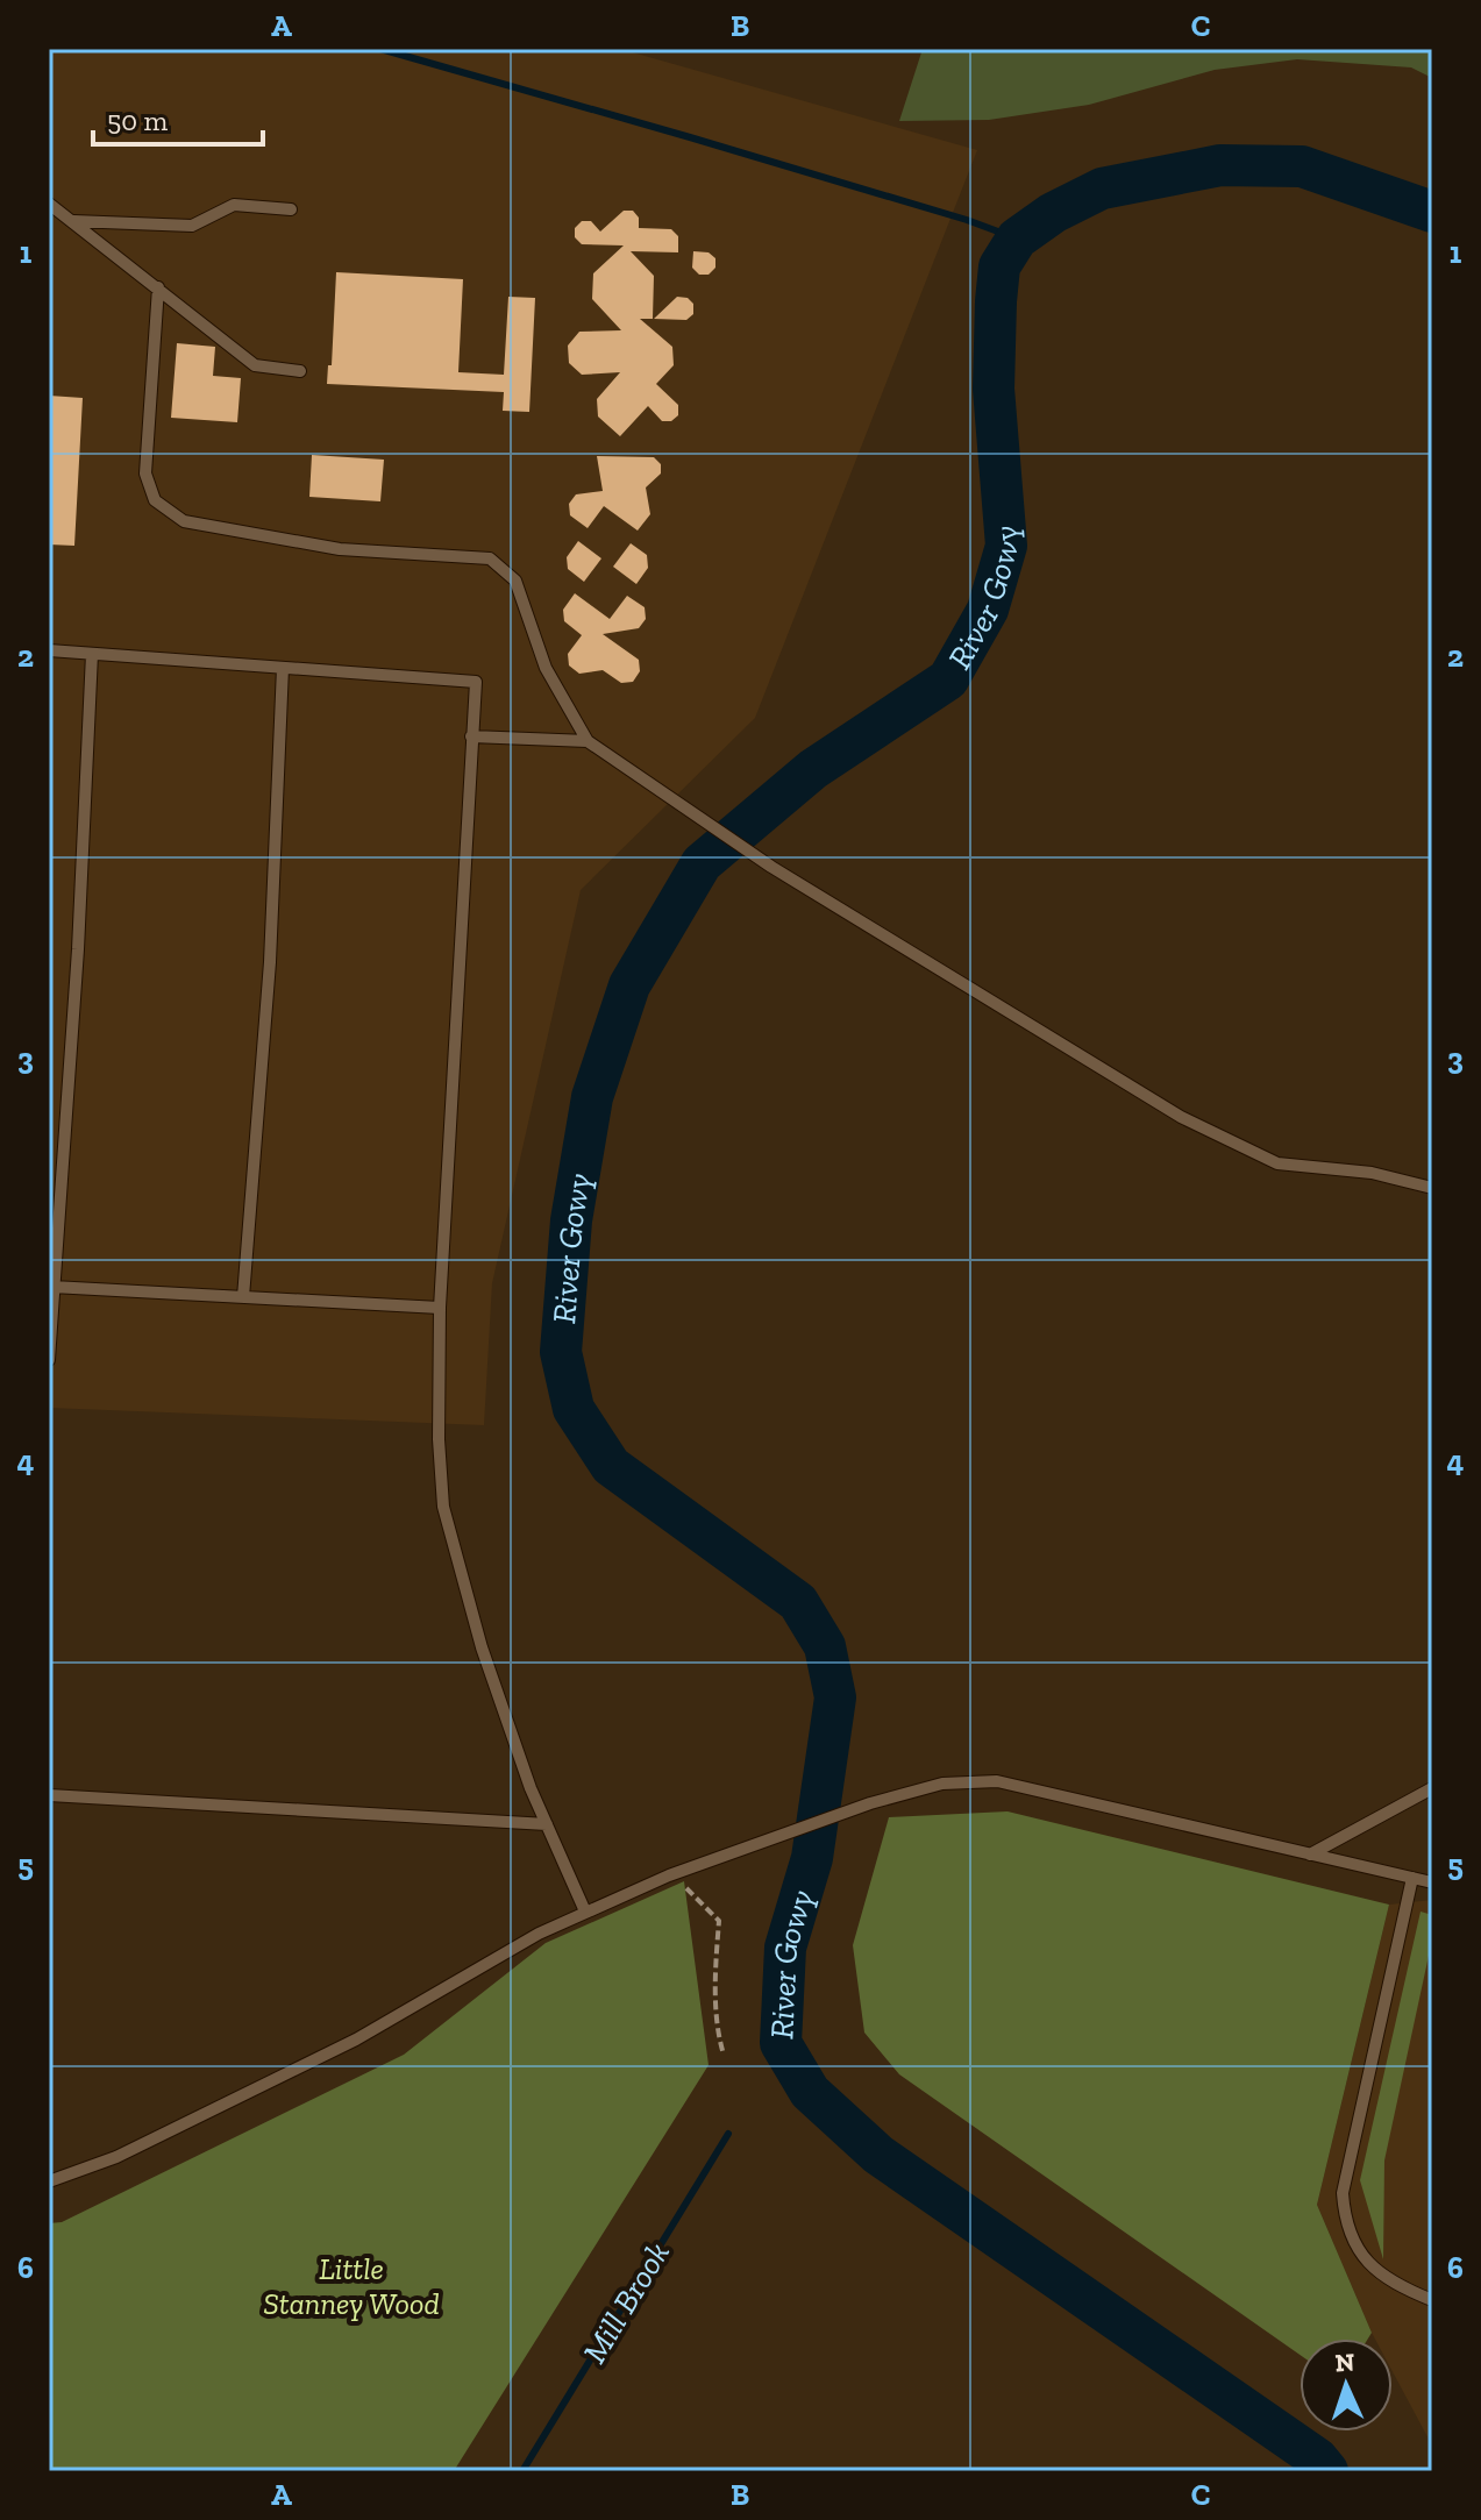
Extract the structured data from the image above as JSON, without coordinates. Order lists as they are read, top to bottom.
{
  "water": ["River Gowy", "Mill Brook"],
  "parks": ["Little Stanney Wood"],
  "scale_bar": "50 m",
  "north": "top",
  "grid": {
    "columns": ["A", "B", "C"],
    "rows": [
      "1",
      "2",
      "3",
      "4",
      "5",
      "6"
    ]
  }
}
